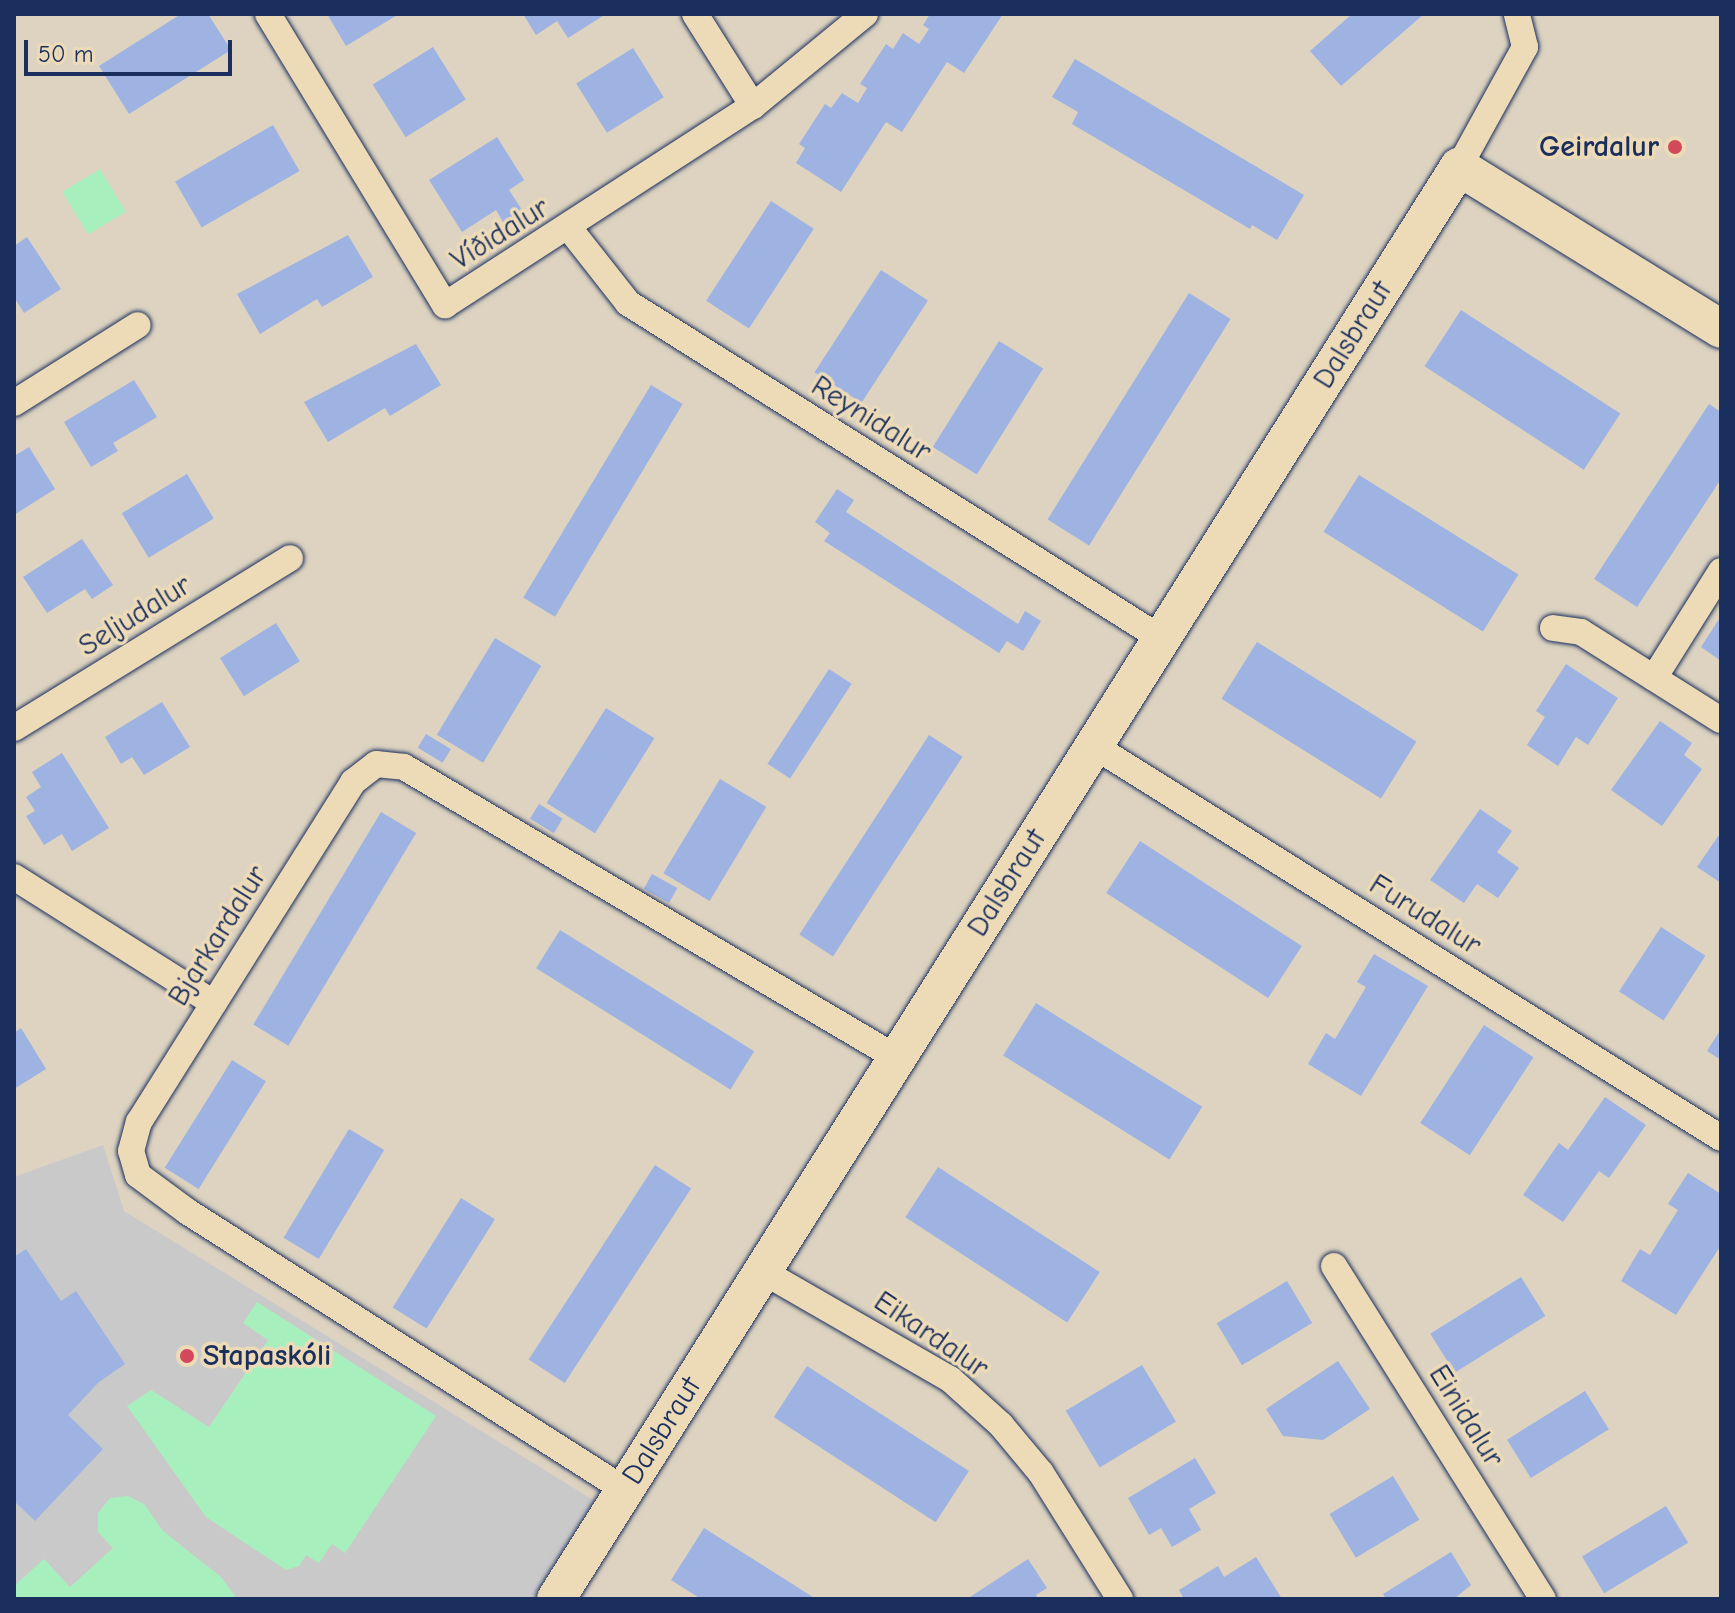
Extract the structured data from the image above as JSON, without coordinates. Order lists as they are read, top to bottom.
{
  "streets": {
    "street": [
      "Víðidalur",
      "Dalsbraut",
      "Reynidalur",
      "Seljudalur",
      "Furudalur",
      "Bjarkardalur",
      "Eikardalur",
      "Einidalur"
    ]
  },
  "crossings": [
    ["Víðidalur", "Reynidalur"],
    ["Dalsbraut", "Reynidalur"],
    ["Dalsbraut", "Furudalur"],
    ["Dalsbraut", "Bjarkardalur"],
    ["Dalsbraut", "Eikardalur"]
  ],
  "places": ["Geirdalur", "Stapaskóli"],
  "scale_bar": "50 m"
}
